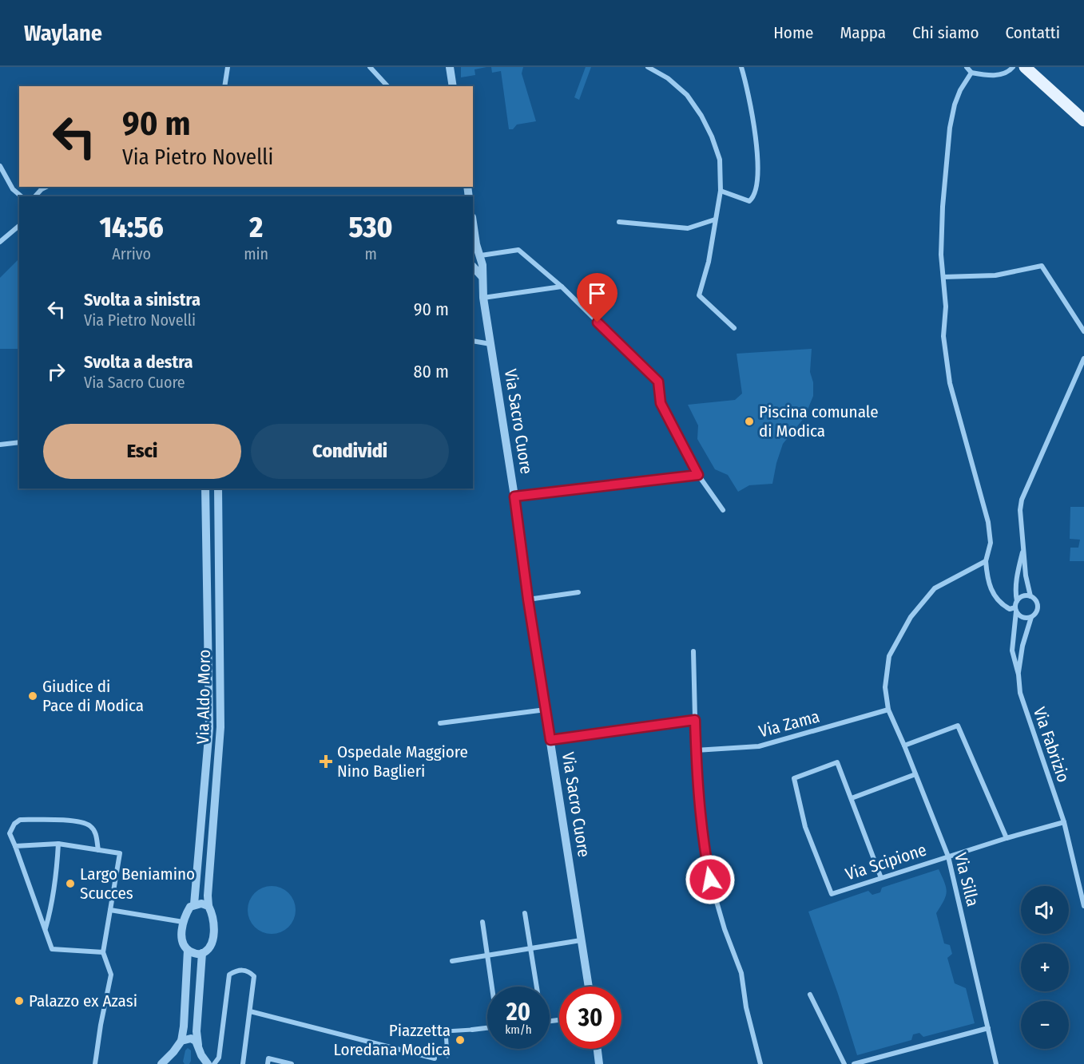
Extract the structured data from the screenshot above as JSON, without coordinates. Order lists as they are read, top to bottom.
{
  "streets": {
    "street": [
      "Via Sacro Cuore",
      "Via Aldo Moro",
      "Via Zama",
      "Via Fabrizio",
      "Via Scipione",
      "Via Silla"
    ]
  },
  "crossings": [
    ["Via Zama", "Via Silla"],
    ["Via Fabrizio", "Via Scipione"],
    ["Via Scipione", "Via Silla"]
  ],
  "places": {
    "other": [
      "Piscina comunale di Modica",
      "Giudice di Pace di Modica",
      "Largo Beniamino Scucces",
      "Palazzo ex Azasi",
      "Piazzetta Loredana Modica"
    ],
    "health": ["Ospedale Maggiore Nino Baglieri"]
  },
  "page": {
    "header": "Waylane",
    "nav": [
      "Home",
      "Mappa",
      "Chi siamo",
      "Contatti"
    ],
    "turn": ["90 m", "Via Pietro Novelli"],
    "eta": [
      "14:56",
      "Arrivo",
      "2",
      "min",
      "530",
      "m"
    ],
    "list": [
      {
        "name": "Svolta a sinistra",
        "note": "Via Pietro Novelli",
        "value": "90 m"
      },
      {
        "name": "Svolta a destra",
        "note": "Via Sacro Cuore",
        "value": "80 m"
      }
    ],
    "buttons": ["Esci", "Condividi"],
    "map_buttons": ["+", "−"],
    "speed": "20 km/h",
    "limit": "30"
  }
}
